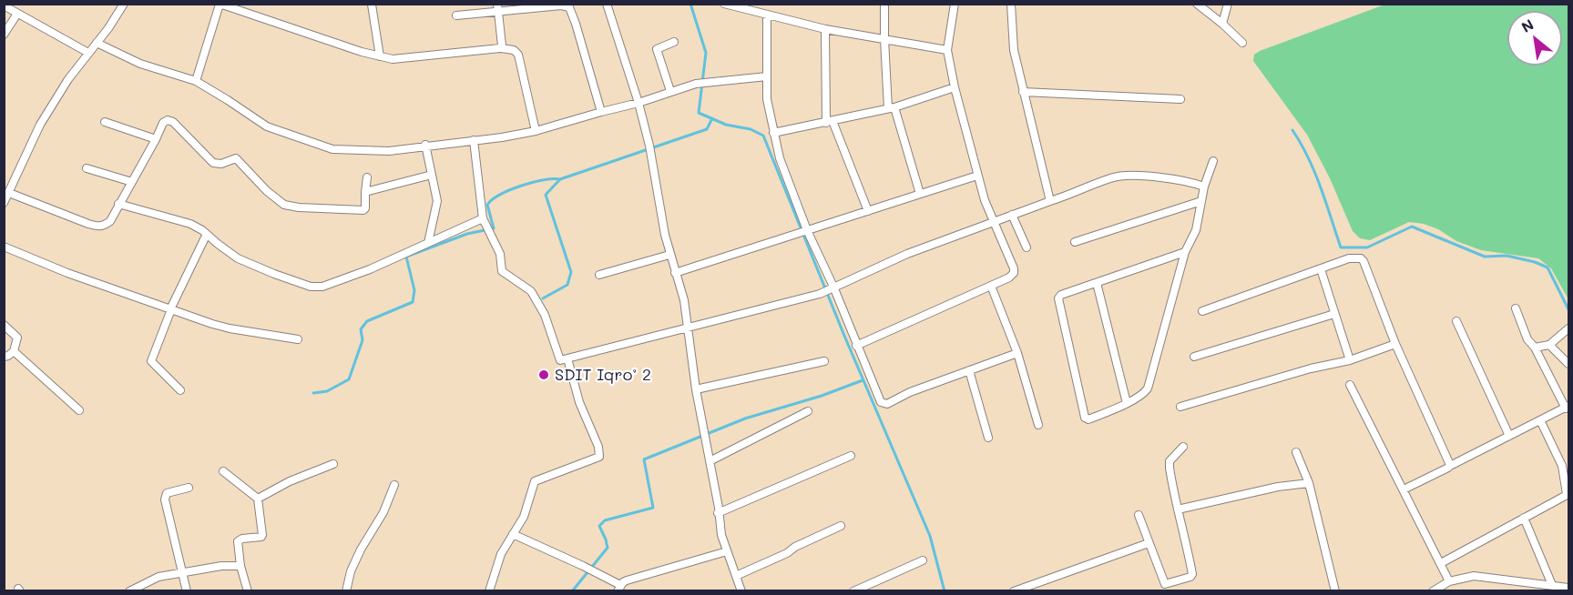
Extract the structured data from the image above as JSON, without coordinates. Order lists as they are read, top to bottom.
{
  "places": ["SDIT Iqro’ 2"],
  "north": "top left"
}
